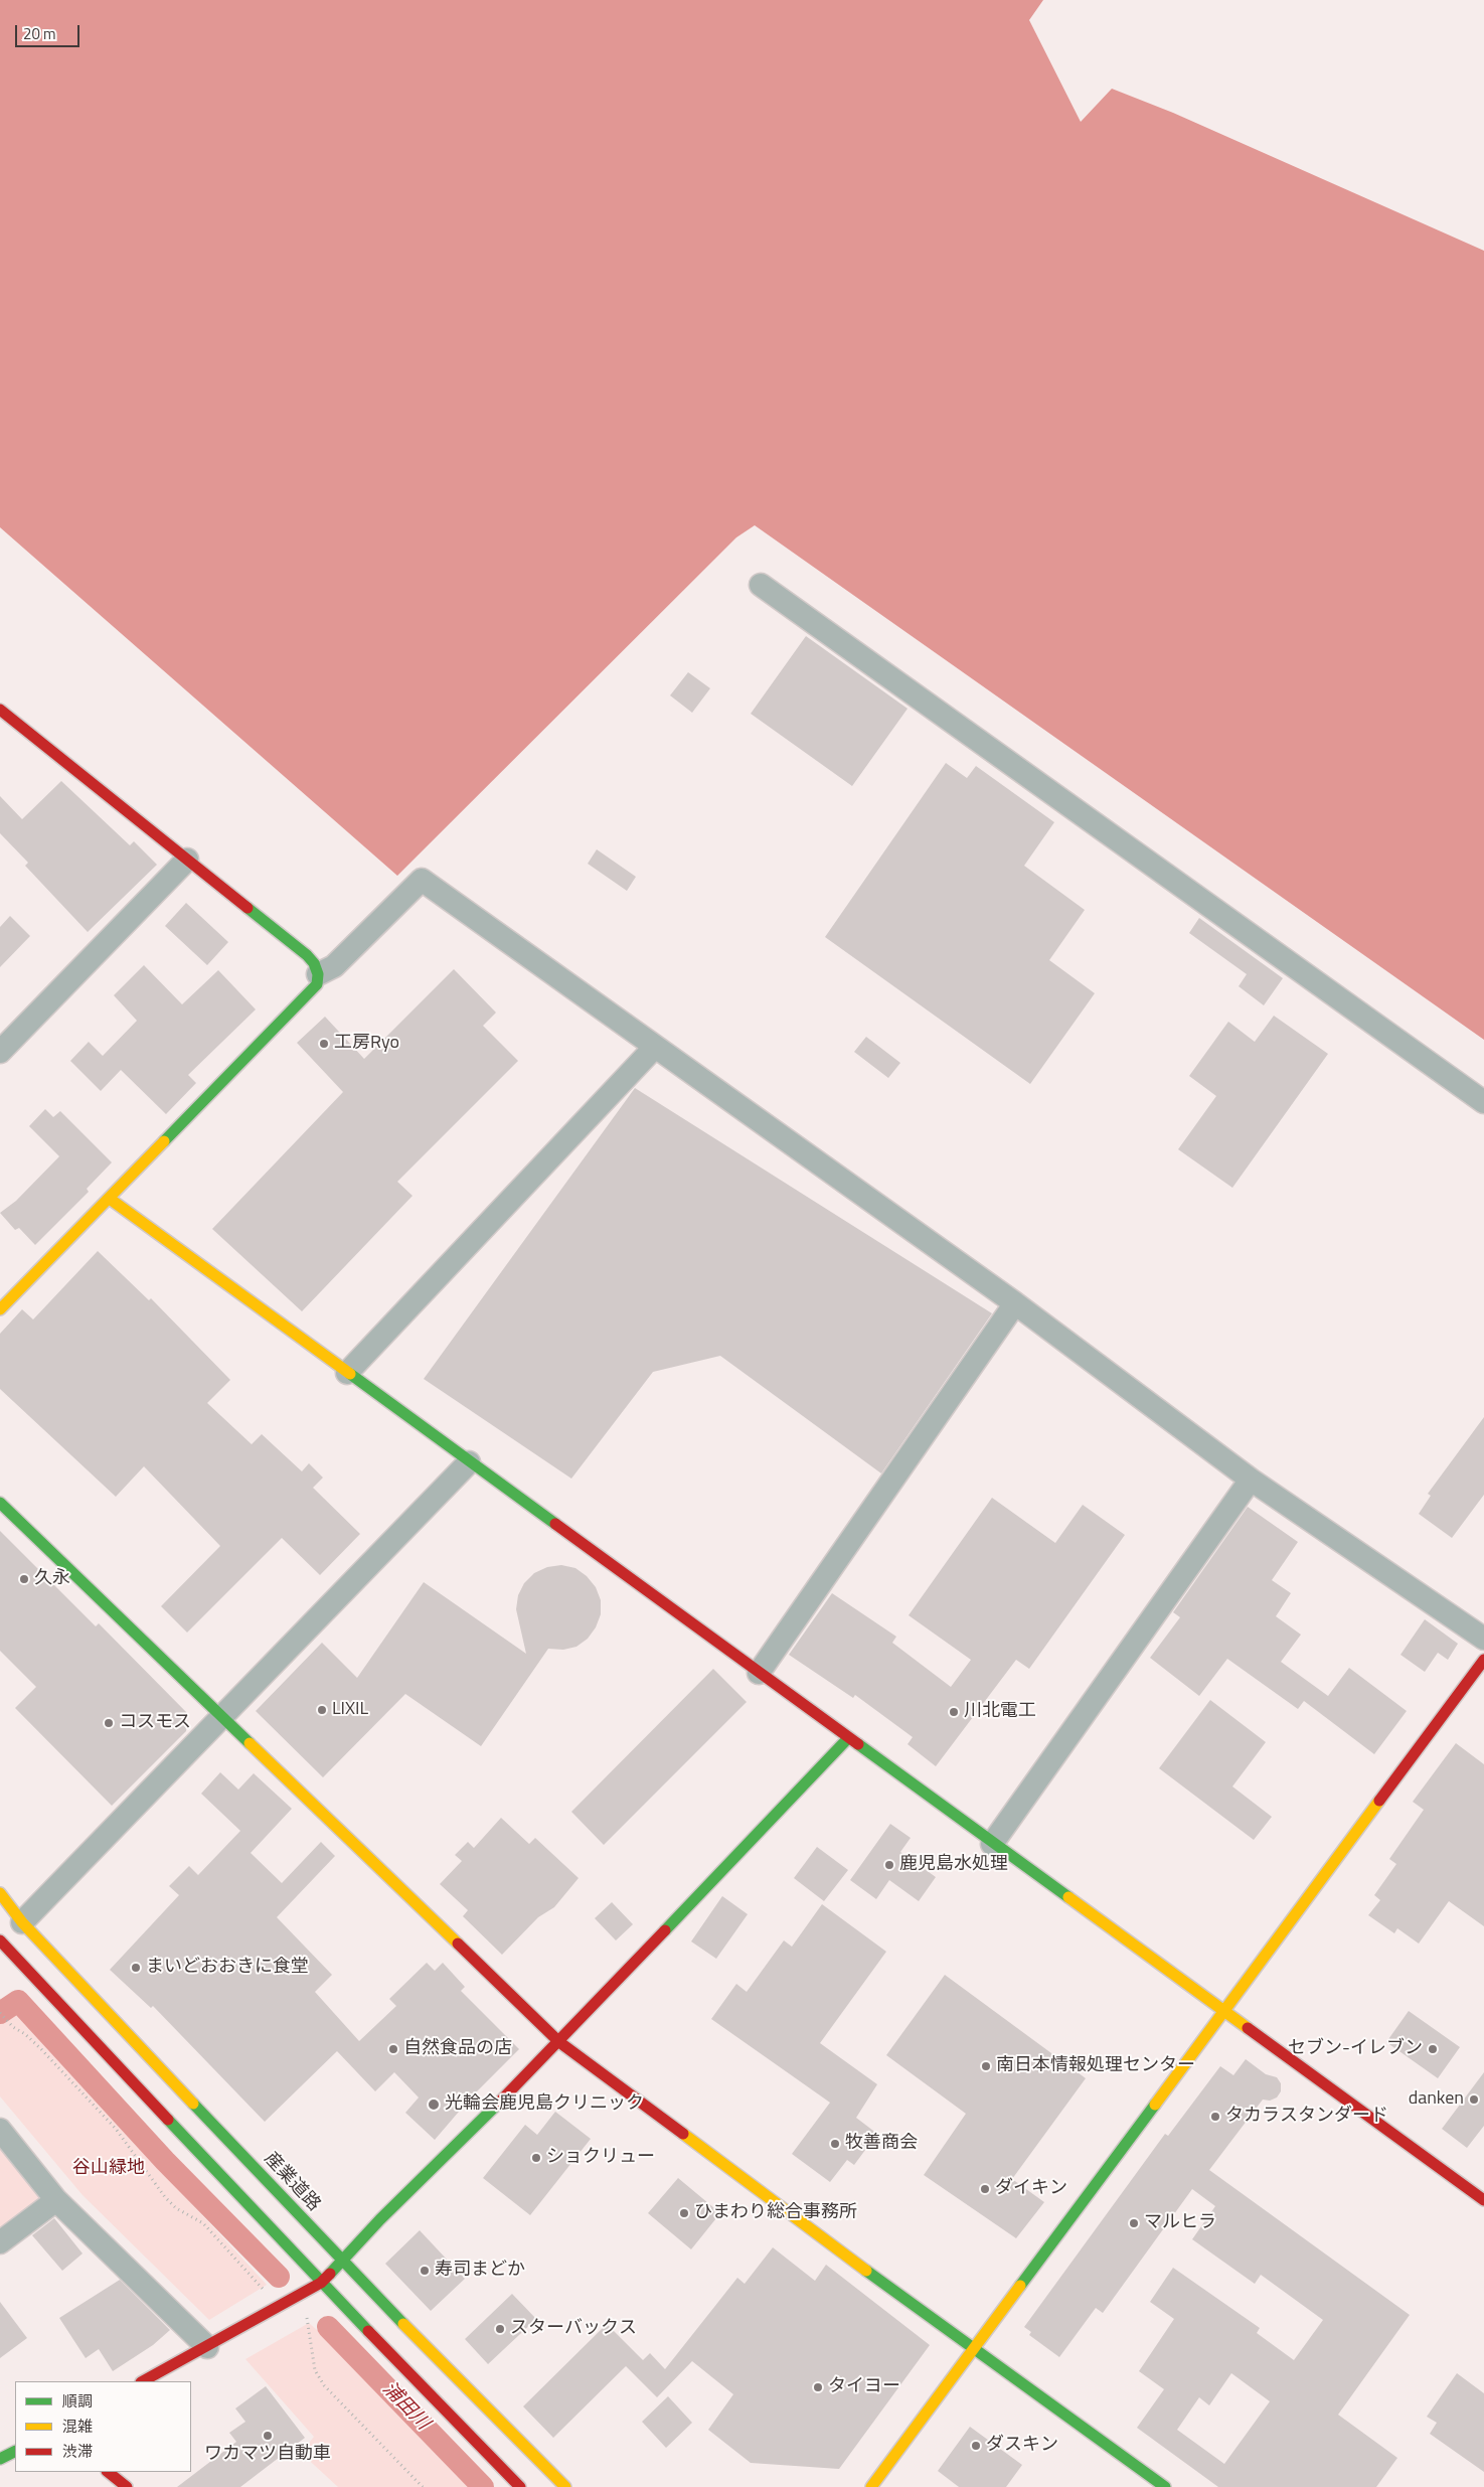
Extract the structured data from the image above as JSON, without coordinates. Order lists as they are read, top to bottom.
{
  "streets": {
    "street": ["産業道路"]
  },
  "water": ["浦田川"],
  "parks": ["谷山緑地"],
  "places": [
    "工房Ryo",
    "久永",
    "LIXIL",
    "川北電工",
    "コスモス",
    "鹿児島水処理",
    "まいどおおきに食堂",
    "自然食品の店",
    "セブン-イレブン",
    "南日本情報処理センター",
    "danken",
    "光輪会鹿児島クリニック",
    "タカラスタンダード",
    "牧善商会",
    "ショクリュー",
    "ダイキン",
    "ひまわり総合事務所",
    "マルヒラ",
    "寿司まどか",
    "スターバックス",
    "タイヨー",
    "ワカマツ自動車",
    "ダスキン"
  ],
  "legend": ["順調", "混雑", "渋滞"],
  "scale_bar": "20 m"
}
